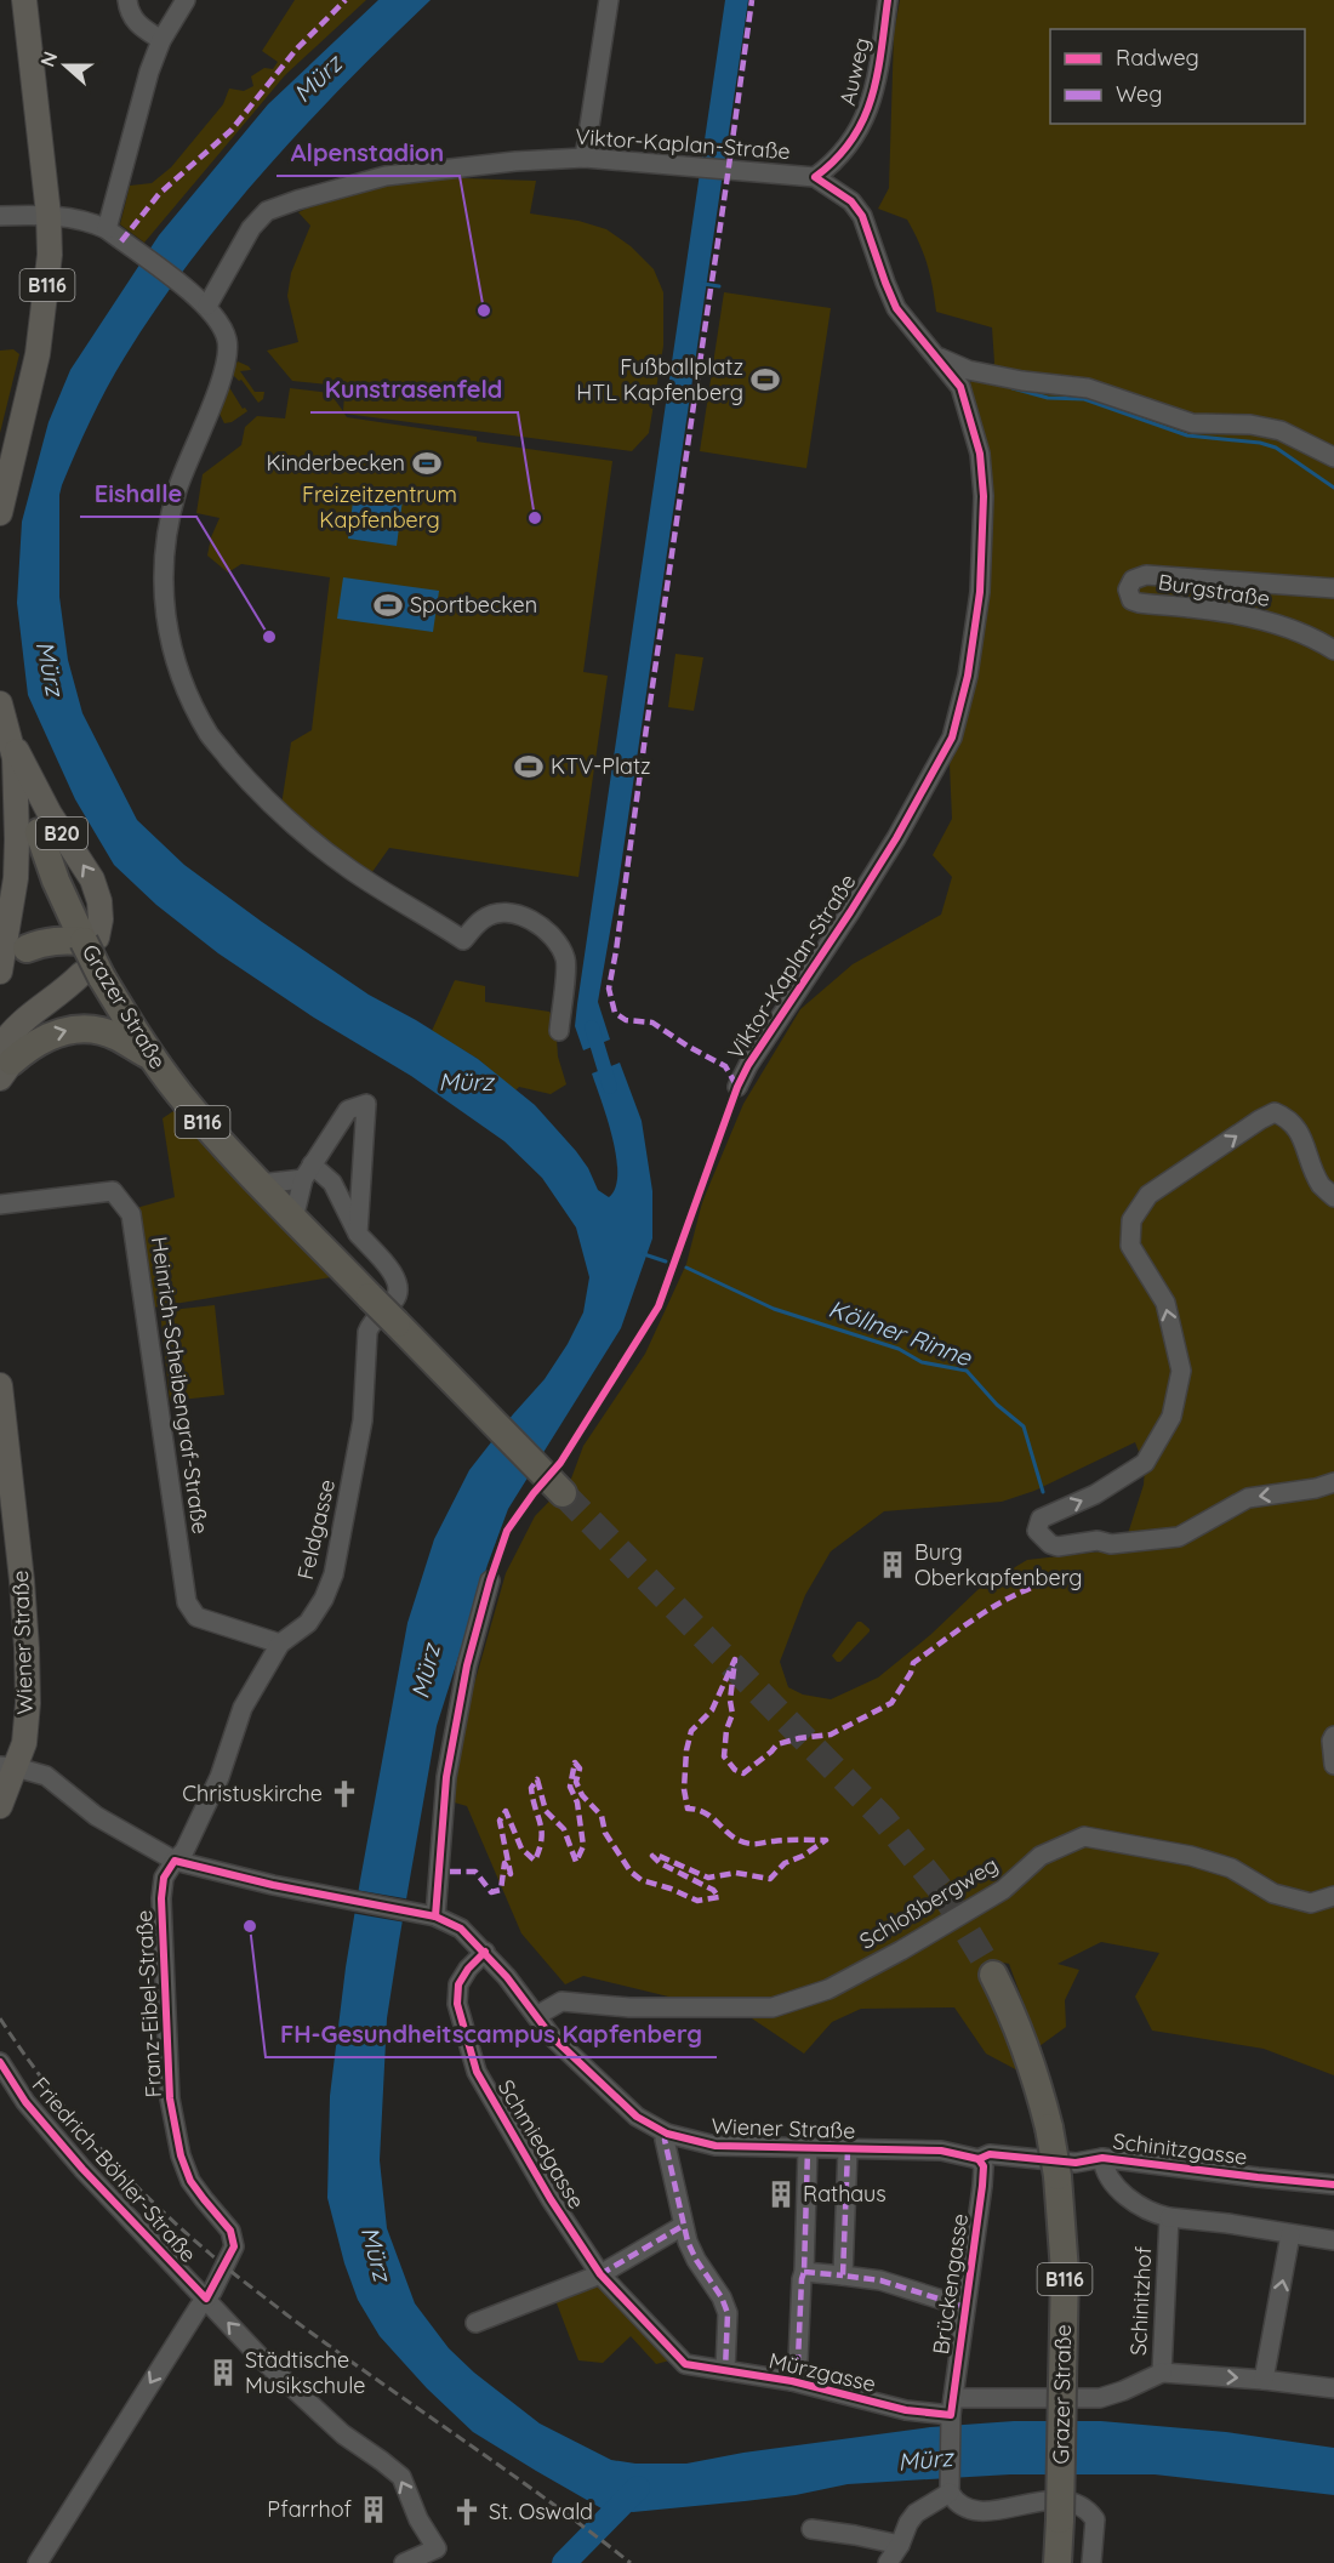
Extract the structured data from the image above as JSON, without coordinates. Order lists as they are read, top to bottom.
{
  "streets": {
    "highway": ["B116", "Grazer Straße"],
    "main road": ["B20", "Wiener Straße"],
    "street": [
      "Auweg",
      "Viktor-Kaplan-Straße",
      "Burgstraße",
      "Heinrich-Scheibengraf-Straße",
      "Feldgasse",
      "Schloßbergweg",
      "Franz-Eibel-Straße",
      "Schmiedgasse",
      "Schinitzgasse",
      "Friedrich-Böhler-Straße",
      "Brückengasse",
      "Schinitzhof",
      "Mürzgasse"
    ]
  },
  "crossings": [
    ["Auweg", "Viktor-Kaplan-Straße"],
    ["B20", "Grazer Straße"],
    ["Heinrich-Scheibengraf-Straße", "Feldgasse"],
    ["Feldgasse", "Wiener Straße"],
    ["Feldgasse", "Franz-Eibel-Straße"],
    ["Wiener Straße", "Schloßbergweg"],
    ["Wiener Straße", "Franz-Eibel-Straße"],
    ["Wiener Straße", "Schmiedgasse"],
    ["Wiener Straße", "Schinitzgasse"],
    ["Wiener Straße", "Brückengasse"],
    ["Franz-Eibel-Straße", "Friedrich-Böhler-Straße"],
    ["Schmiedgasse", "Mürzgasse"],
    ["Schinitzgasse", "Brückengasse"],
    ["Schinitzgasse", "Schinitzhof"],
    ["Brückengasse", "Mürzgasse"],
    ["Schinitzhof", "Mürzgasse"]
  ],
  "one_way": ["Franz-Eibel-Straße", "Friedrich-Böhler-Straße"],
  "water": ["Mürz", "Köllner Rinne"],
  "parks": ["Freizeitzentrum Kapfenberg"],
  "places": {
    "other": [
      "Alpenstadion",
      "Kunstrasenfeld",
      "Eishalle",
      "FH-Gesundheitscampus Kapfenberg"
    ],
    "sports": [
      "Fußballplatz HTL Kapfenberg",
      "Kinderbecken",
      "Sportbecken",
      "KTV-Platz"
    ],
    "building": [
      "Burg Oberkapfenberg",
      "Rathaus",
      "Städtische Musikschule",
      "Pfarrhof"
    ],
    "church": ["Christuskirche", "St. Oswald"]
  },
  "legend": ["Radweg", "Weg"],
  "north": "left"
}
